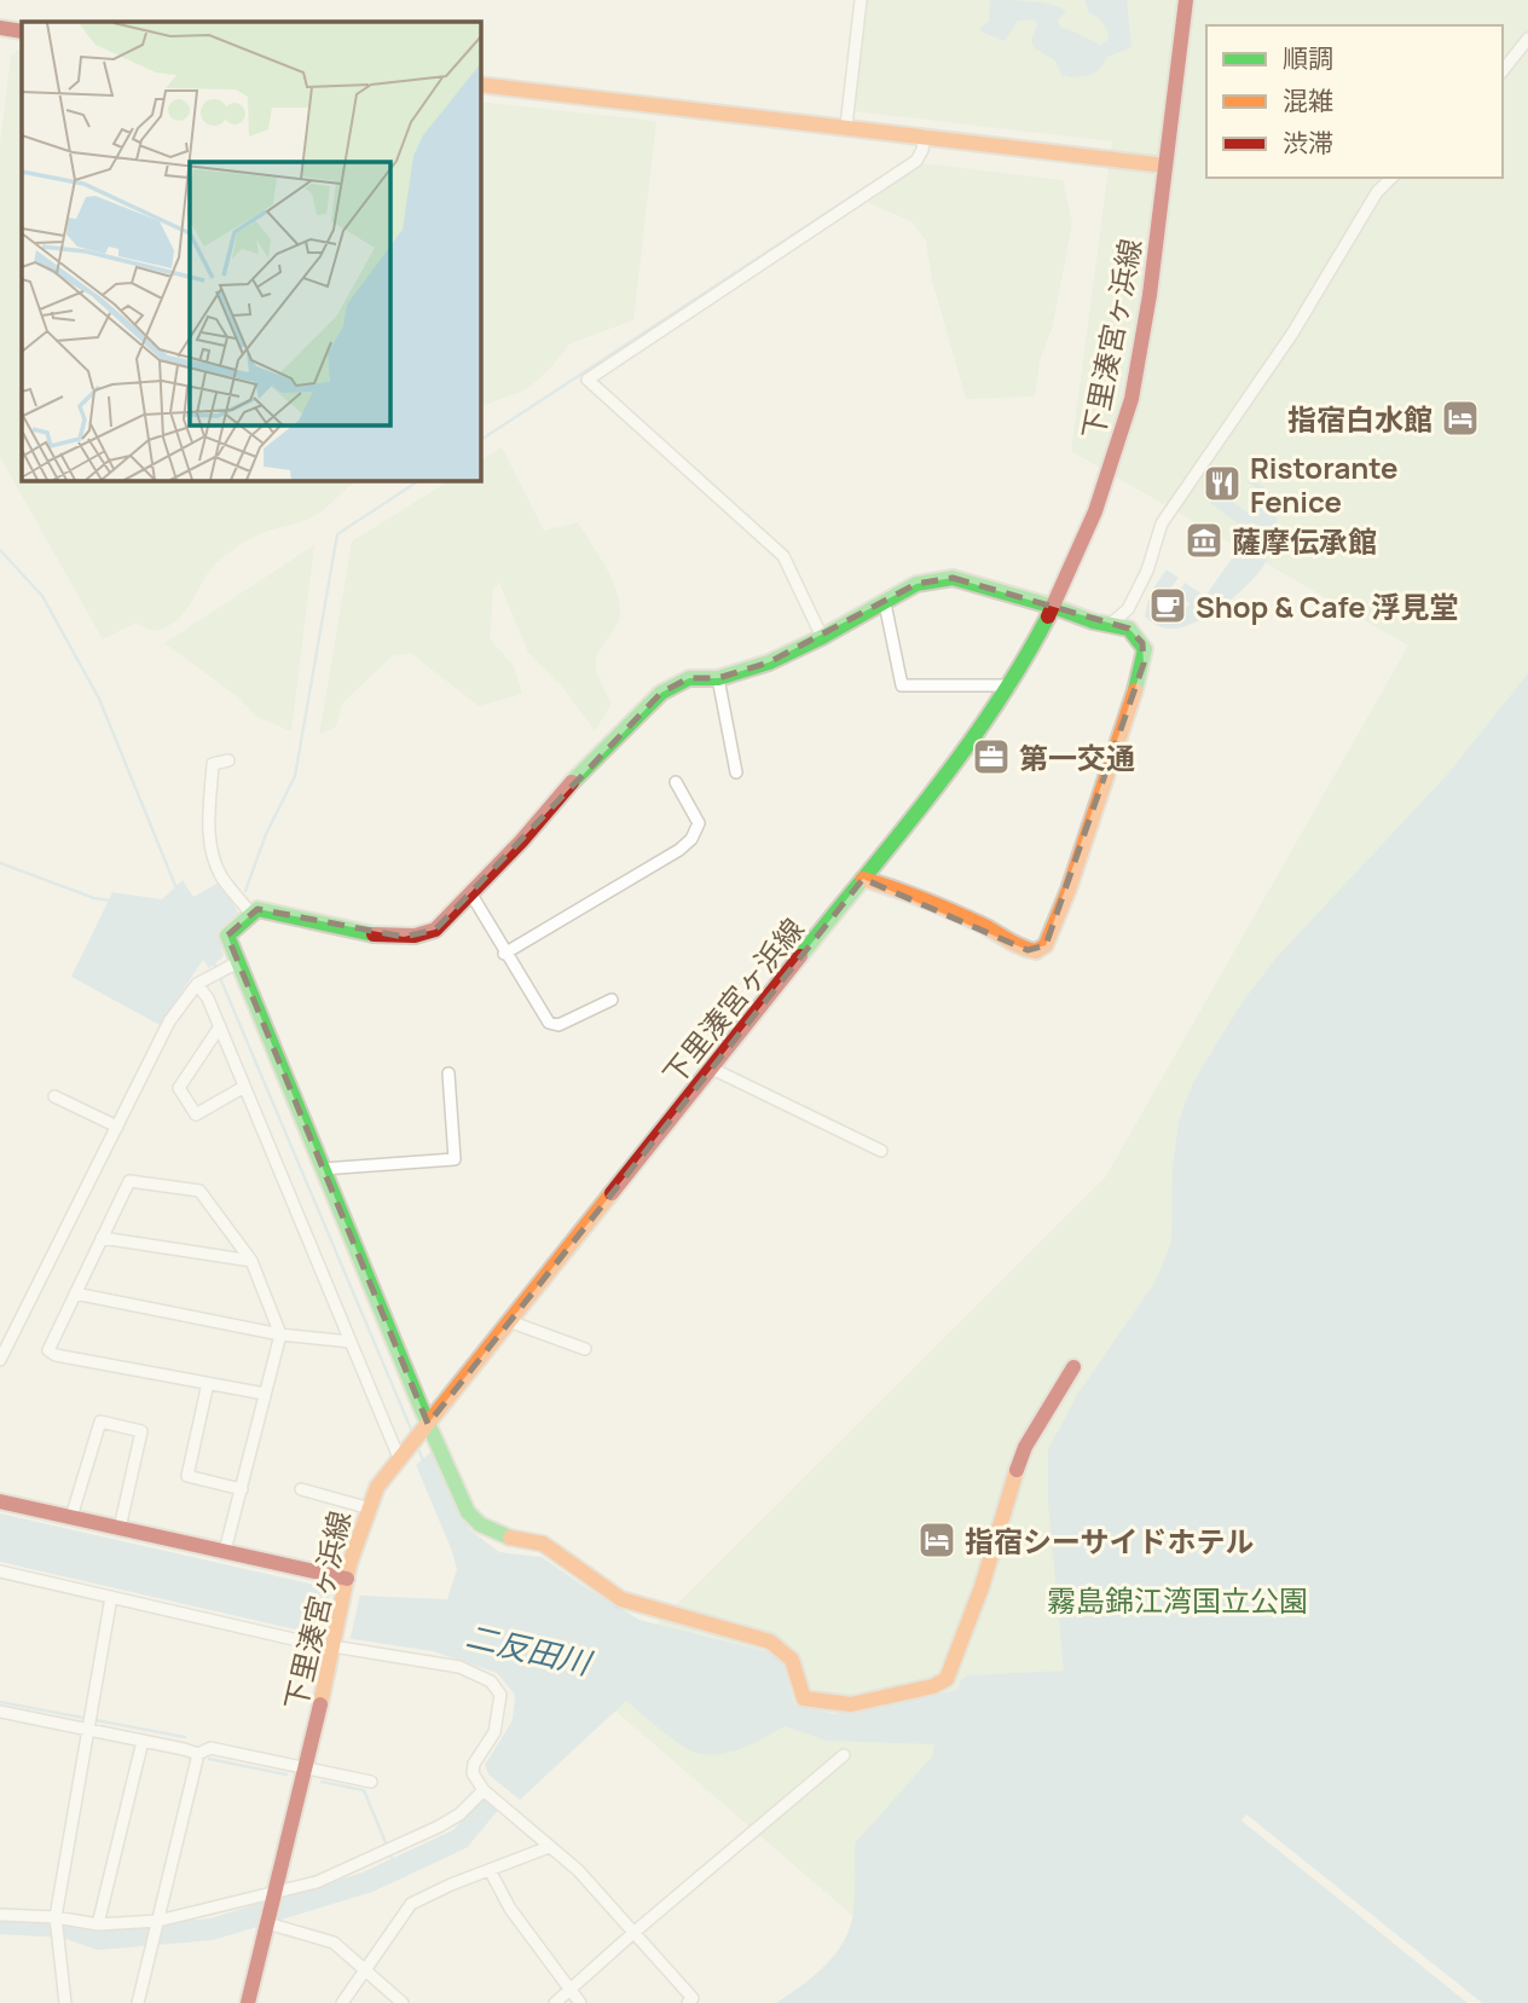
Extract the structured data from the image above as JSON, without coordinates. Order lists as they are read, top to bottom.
{
  "streets": {
    "street": ["下里湊宮ヶ浜線"]
  },
  "water": ["二反田川"],
  "parks": ["霧島錦江湾国立公園"],
  "places": {
    "hotel": ["指宿白水館", "指宿シーサイドホテル"],
    "restaurant": ["Ristorante Fenice"],
    "museum": ["薩摩伝承館"],
    "cafe": ["Shop & Cafe 浮見堂"],
    "office": ["第一交通"]
  },
  "legend": ["順調", "混雑", "渋滞"]
}
